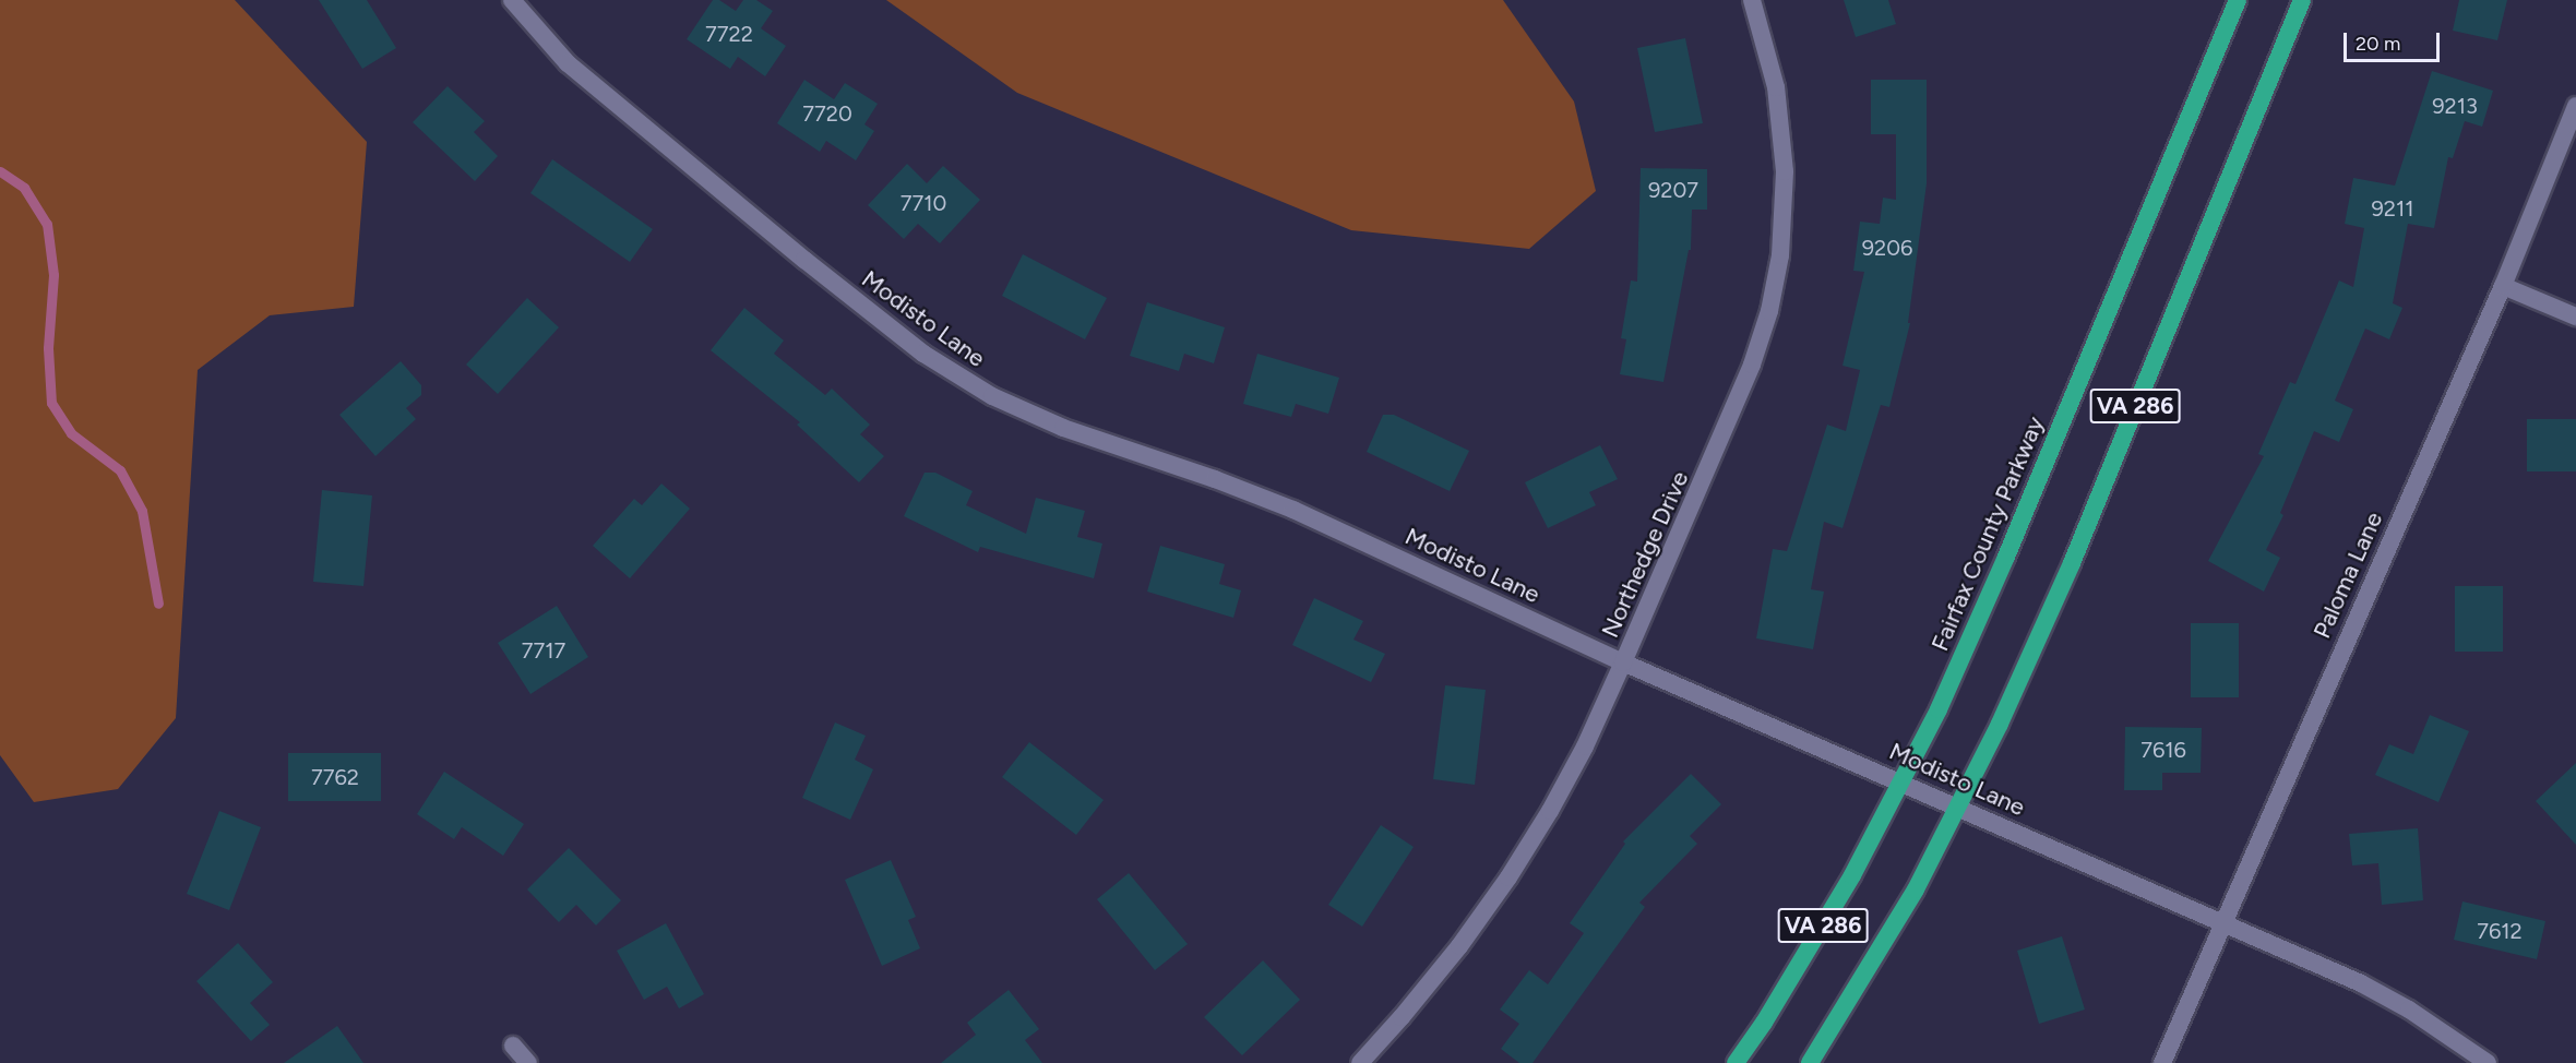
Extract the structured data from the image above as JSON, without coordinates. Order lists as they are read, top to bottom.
{
  "streets": {
    "highway": ["VA 286", "Fairfax County Parkway"],
    "street": ["Modisto Lane", "Northedge Drive", "Paloma Lane"]
  },
  "crossings": [
    ["Modisto Lane", "VA 286"],
    ["Modisto Lane", "Fairfax County Parkway"],
    ["Modisto Lane", "Northedge Drive"],
    ["Modisto Lane", "Paloma Lane"]
  ],
  "house_numbers": [
    "7722",
    "9213",
    "7720",
    "9207",
    "7710",
    "9211",
    "9206",
    "7717",
    "7616",
    "7762",
    "7612"
  ],
  "scale_bar": "20 m"
}
